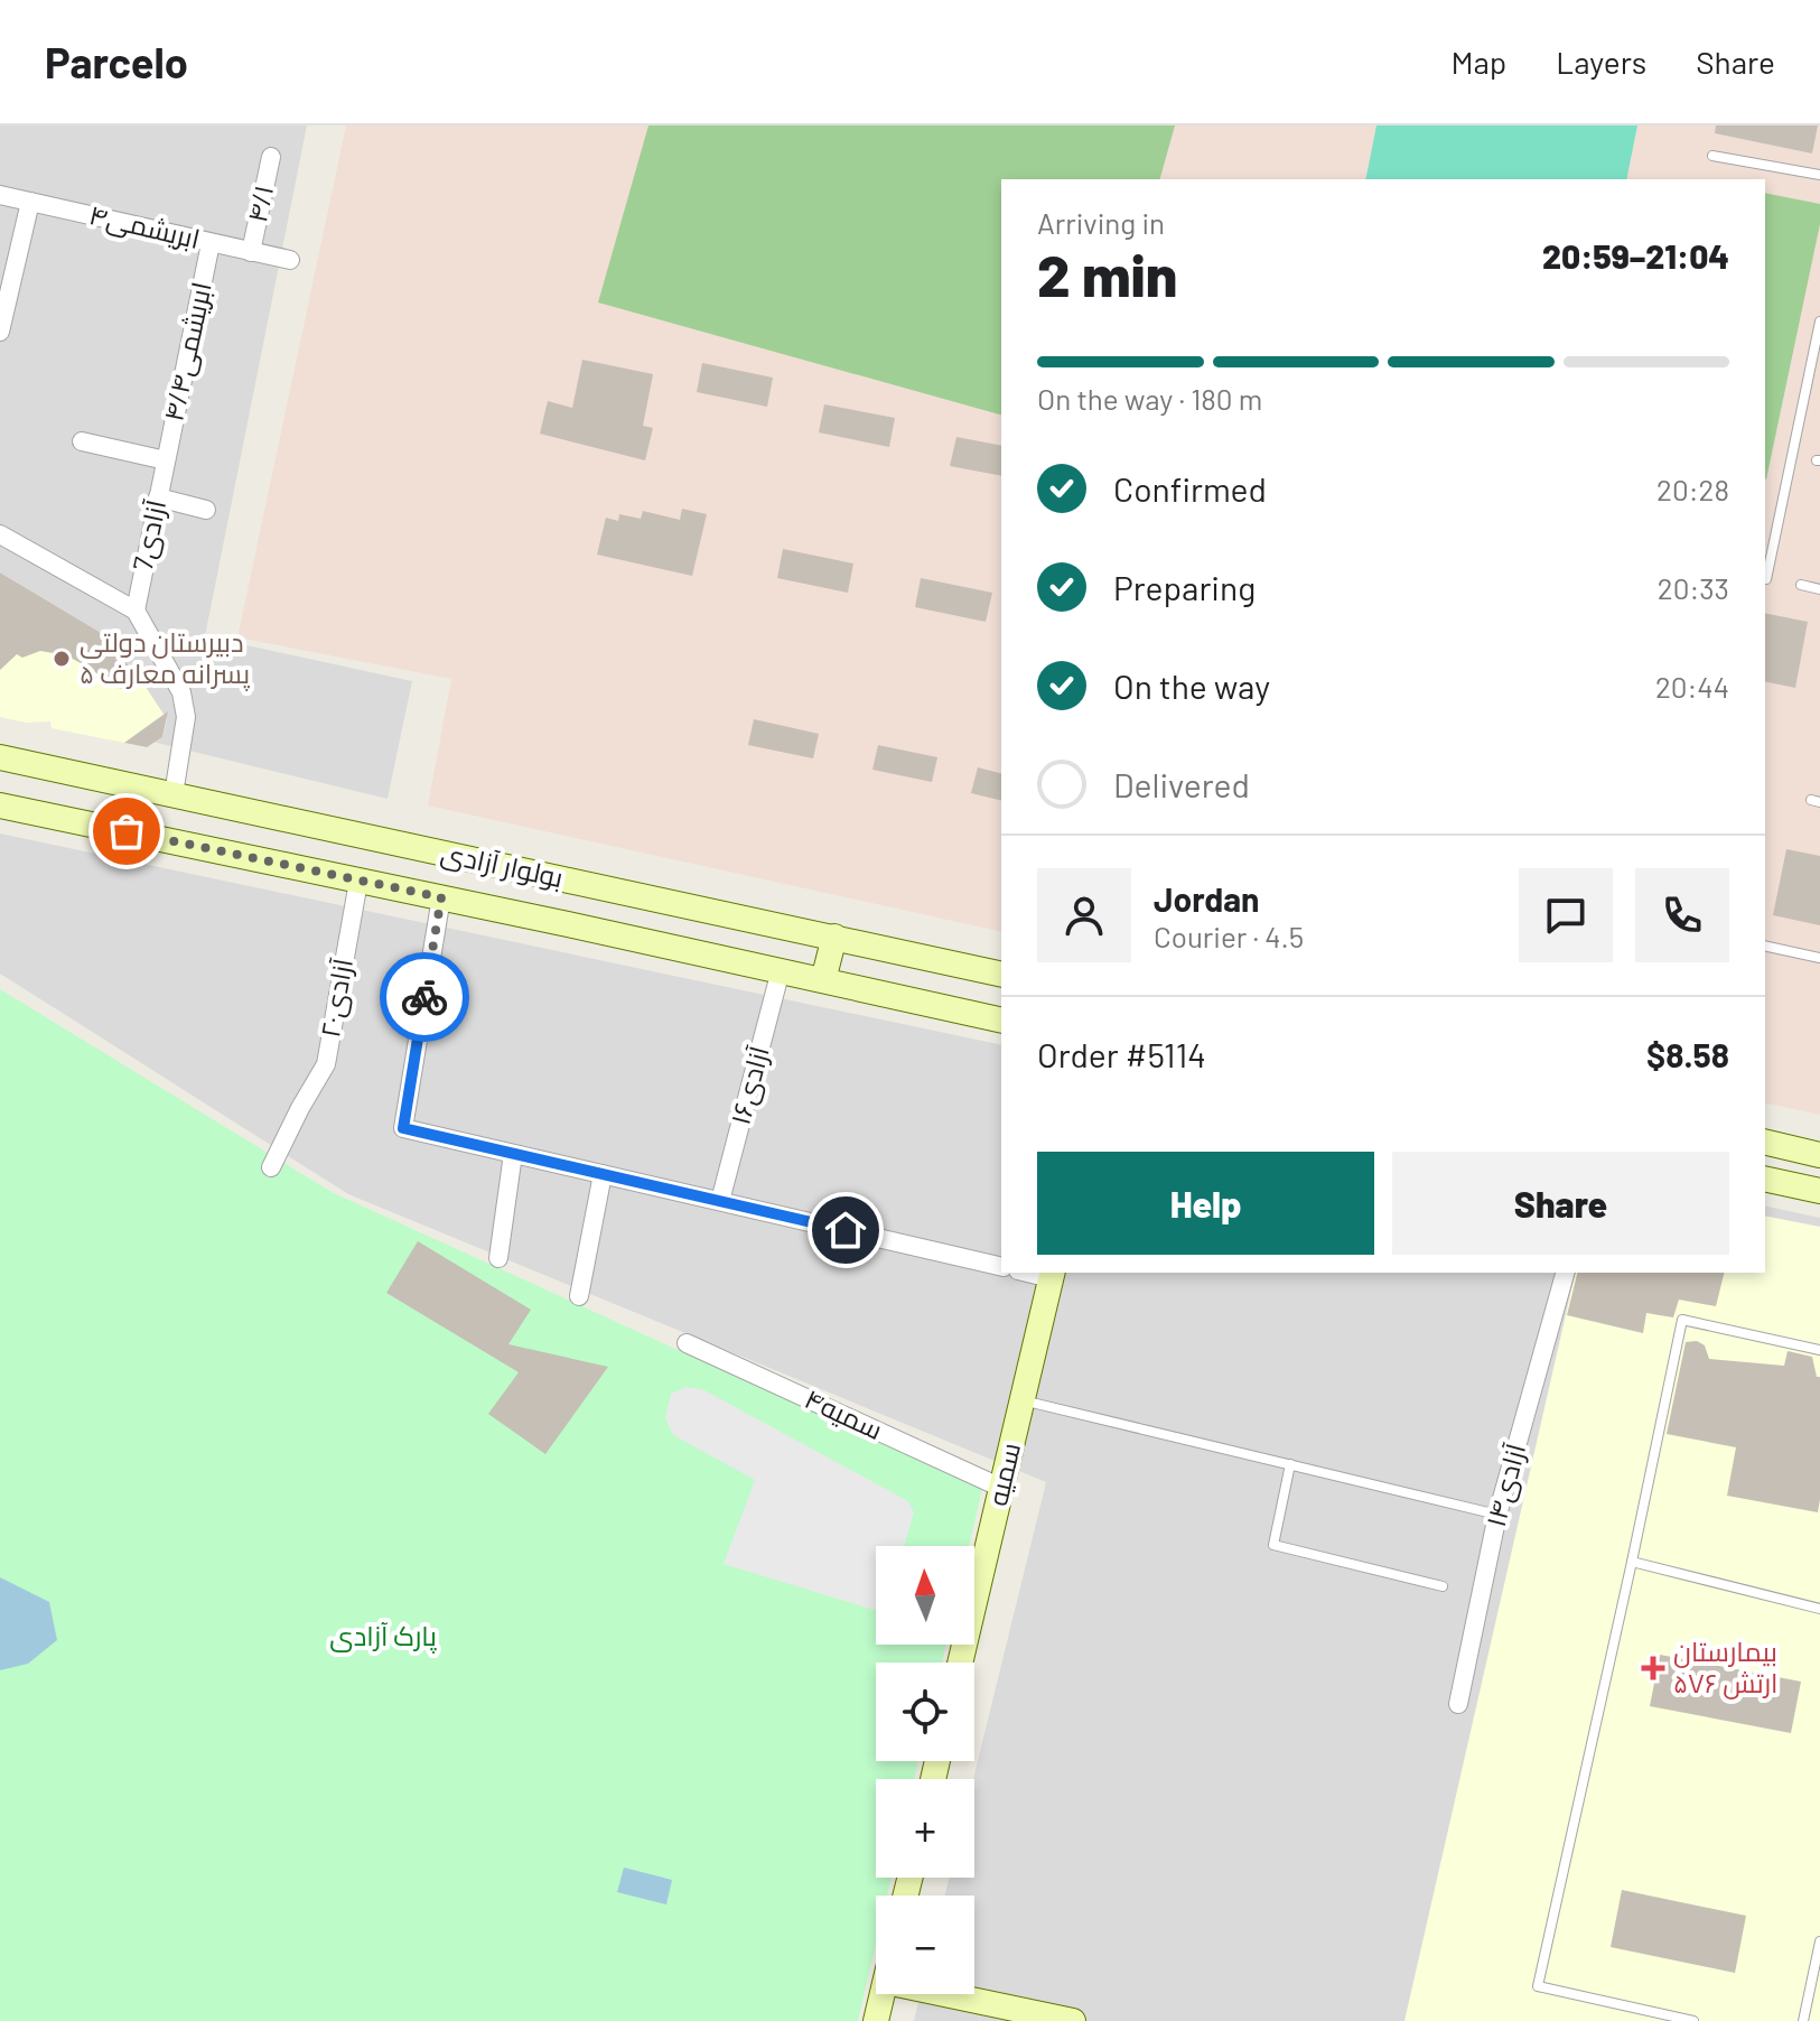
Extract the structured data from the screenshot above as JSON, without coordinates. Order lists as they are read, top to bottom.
{
  "streets": {
    "main road": ["بولوار آزادی", "سمیه"],
    "street": [
      "۴/۱",
      "ابریشمی۴",
      "ابریشمی۴/۴",
      "7آزادی",
      "آزادی۲۰",
      "آزادی۱۶",
      "سمیه۴",
      "آزادی۱۴"
    ]
  },
  "crossings": [
    ["۴/۱", "ابریشمی۴"],
    ["ابریشمی۴", "ابریشمی۴/۴"],
    ["ابریشمی۴/۴", "7آزادی"],
    ["بولوار آزادی", "آزادی۲۰"],
    ["بولوار آزادی", "آزادی۱۶"],
    ["سمیه۴", "سمیه"]
  ],
  "parks": ["پارک آزادی"],
  "places": {
    "other": ["دبیرستان دولتی پسرانه معارف ۵"],
    "health": ["بیمارستان ۵۷۶ ارتش"]
  },
  "north": "top",
  "page": {
    "header": "Parcelo",
    "nav": ["Map", "Layers", "Share"],
    "heading": ["2 min", "Arriving in", "20:59–21:04"],
    "panel": [
      "Jordan",
      "Courier · 4.5",
      "Order #5114",
      "$8.58"
    ],
    "bar": "On the way · 180 m",
    "list": [
      ["Confirmed", "20:28"],
      ["Preparing", "20:33"],
      ["On the way", "20:44"],
      "Delivered"
    ],
    "buttons": ["Help", "Share"],
    "map_buttons": ["+", "−"]
  }
}
